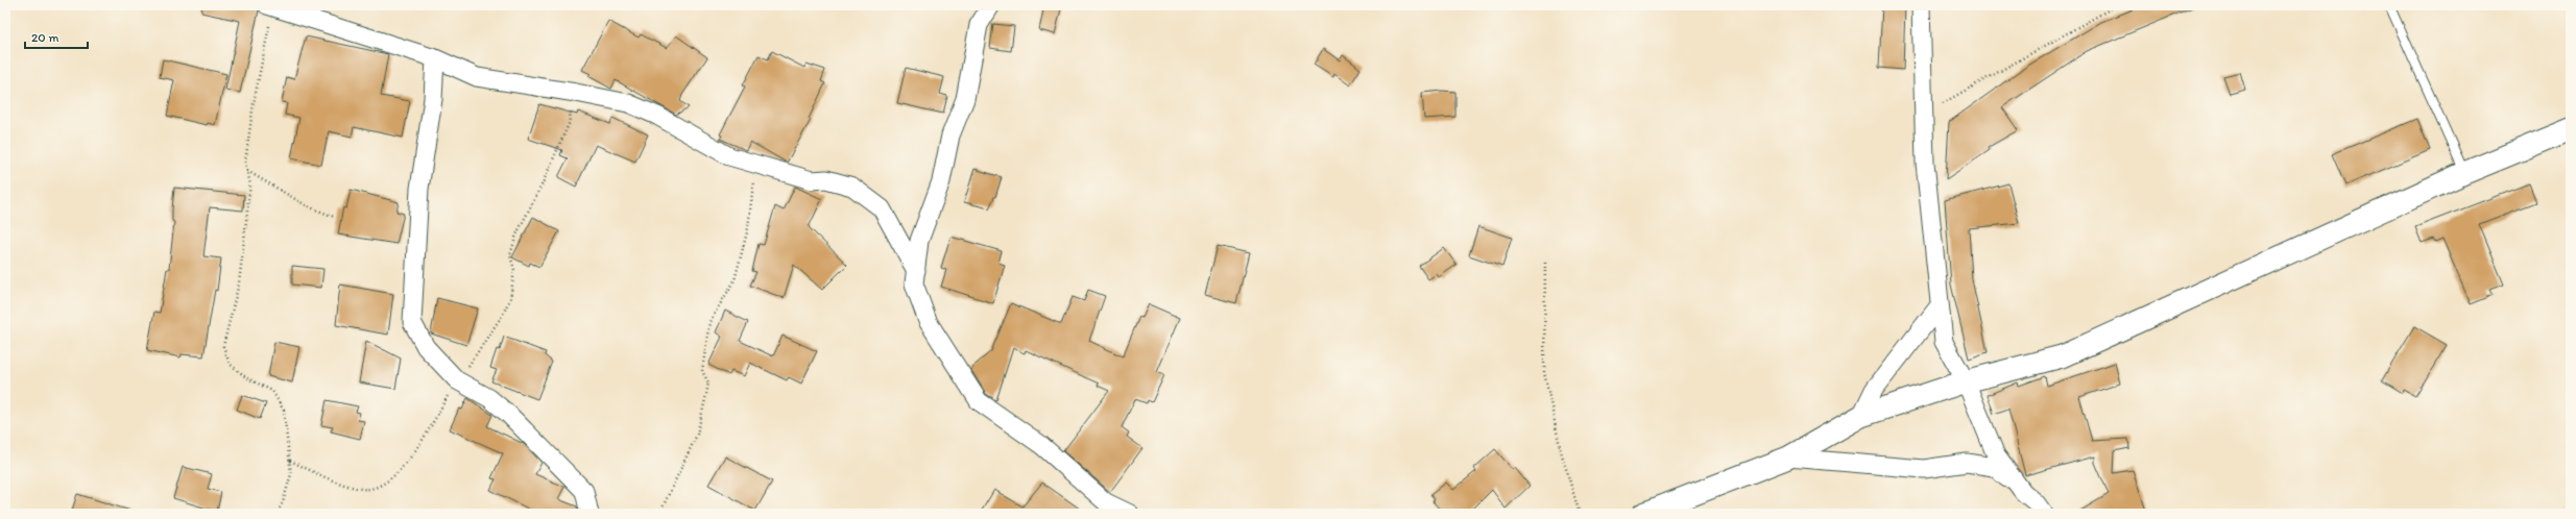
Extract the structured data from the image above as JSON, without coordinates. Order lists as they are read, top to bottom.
{
  "scale_bar": "20 m"
}
